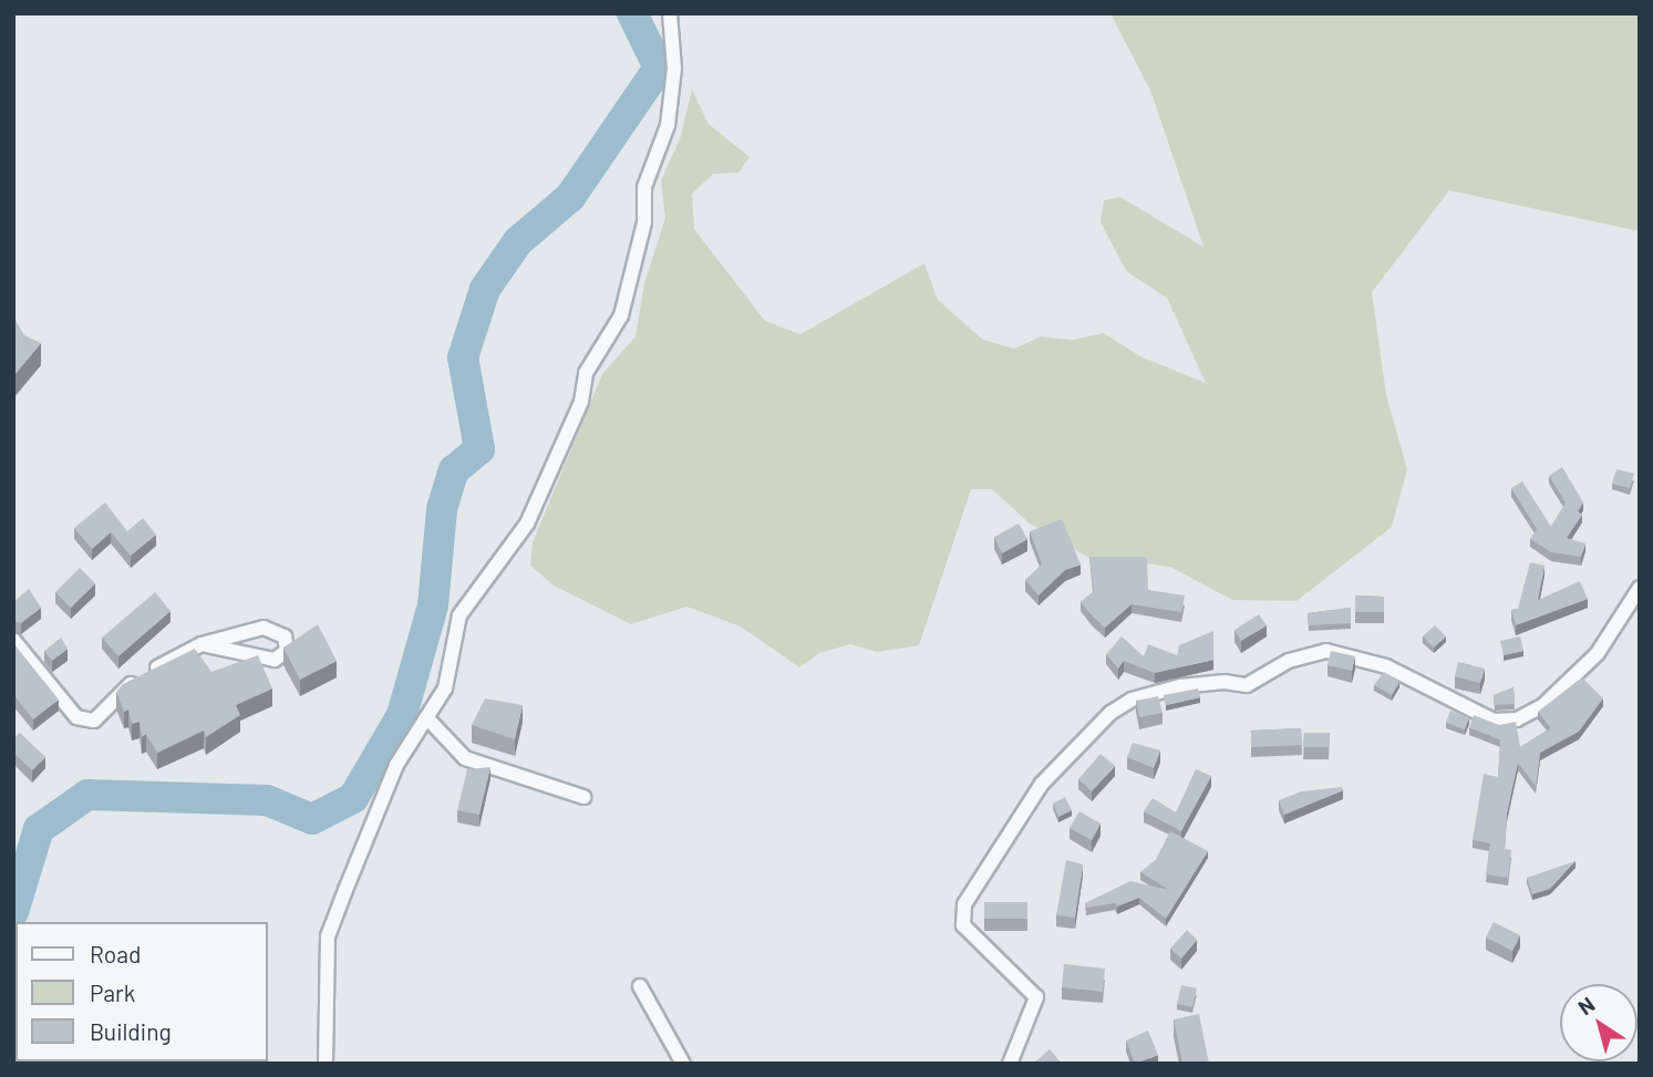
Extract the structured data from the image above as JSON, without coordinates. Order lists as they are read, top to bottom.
{
  "legend": ["Road", "Park", "Building"],
  "north": "top left"
}
